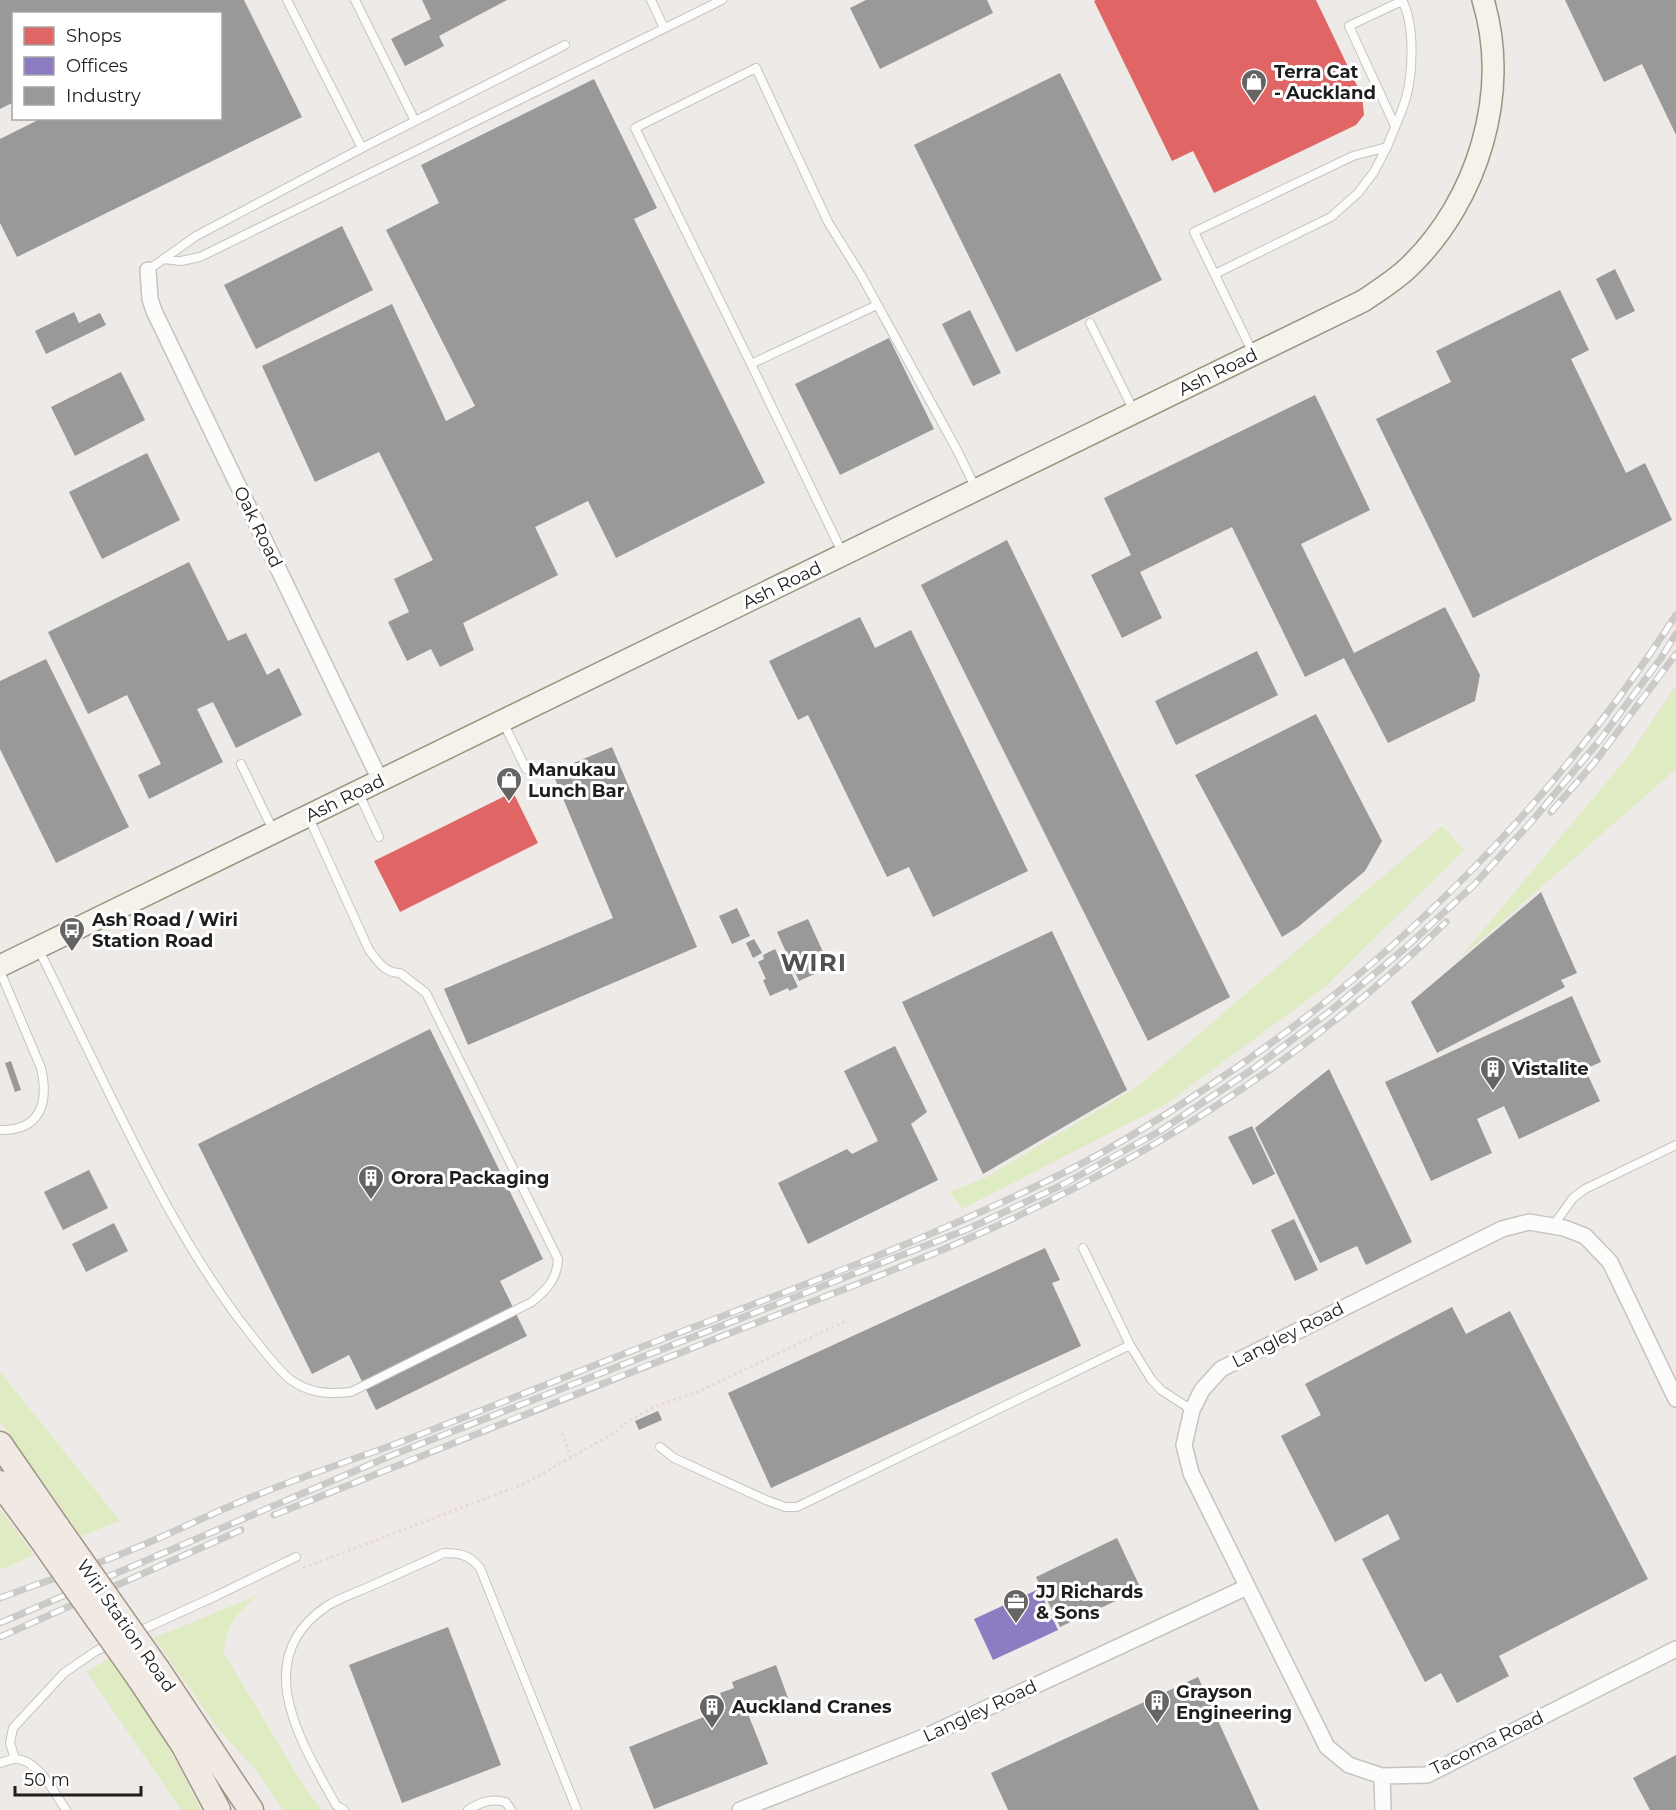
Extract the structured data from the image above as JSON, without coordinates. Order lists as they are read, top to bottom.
{
  "streets": {
    "main road": ["Ash Road", "Wiri Station Road"],
    "street": ["Oak Road", "Langley Road", "Tacoma Road"]
  },
  "crossings": [
    ["Ash Road", "Oak Road"],
    ["Langley Road", "Tacoma Road"]
  ],
  "districts": ["WIRI"],
  "places": {
    "shop": ["Terra Cat - Auckland", "Manukau Lunch Bar"],
    "bus stop": ["Ash Road / Wiri Station Road"],
    "building": [
      "Vistalite",
      "Orora Packaging",
      "Grayson Engineering",
      "Auckland Cranes"
    ],
    "office": ["JJ Richards & Sons"]
  },
  "legend": ["Shops", "Offices", "Industry"],
  "scale_bar": "50 m"
}
